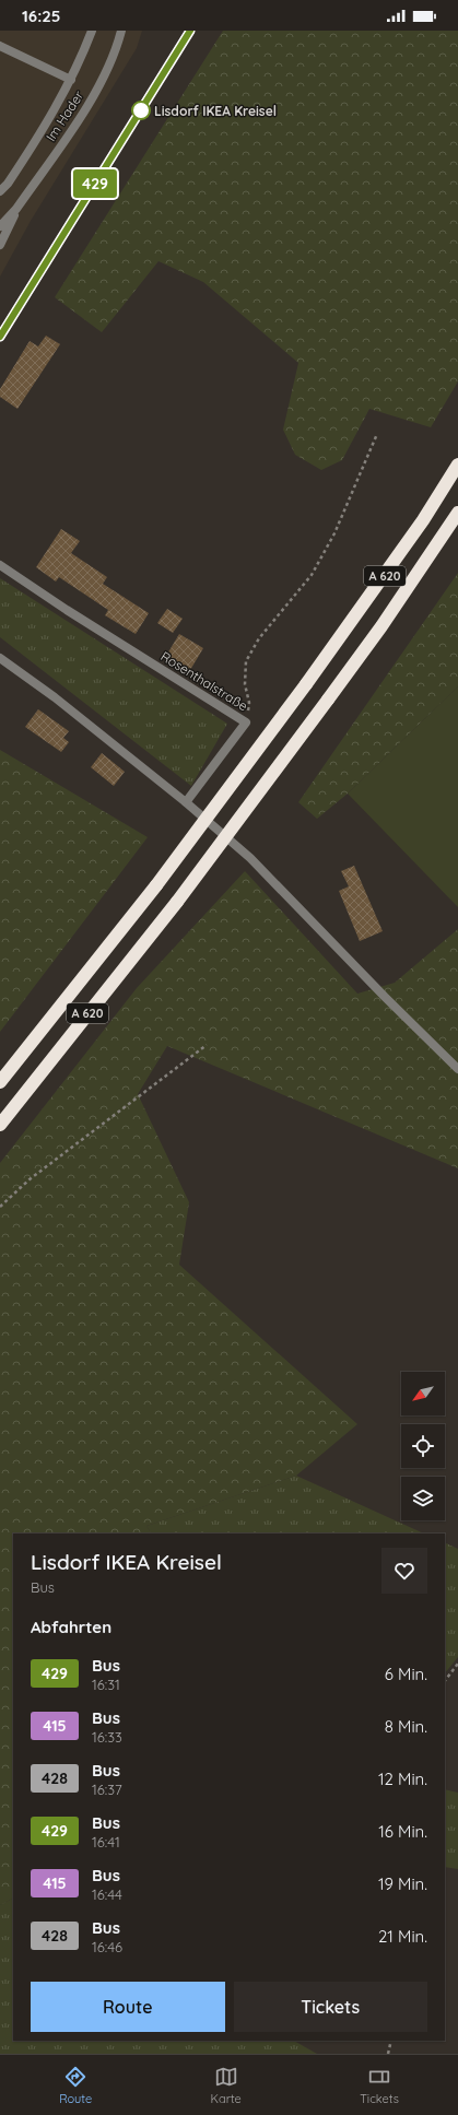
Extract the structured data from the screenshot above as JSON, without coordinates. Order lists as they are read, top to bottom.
{
  "streets": {
    "highway": ["A 620"],
    "street": ["Im Hader", "Rosenthalstraße"]
  },
  "places": ["Lisdorf IKEA Kreisel"],
  "lines": ["bus line 429"],
  "north": "bottom left",
  "page": {
    "status": "16:25",
    "on_map": "429",
    "heading": [
      ["Lisdorf IKEA Kreisel", "Bus"],
      "Abfahrten"
    ],
    "list": [
      {
        "mark": "429",
        "name": "Bus",
        "note": "16:31",
        "value": "6 Min."
      },
      {
        "mark": "415",
        "name": "Bus",
        "note": "16:33",
        "value": "8 Min."
      },
      {
        "mark": "428",
        "name": "Bus",
        "note": "16:37",
        "value": "12 Min."
      },
      {
        "mark": "429",
        "name": "Bus",
        "note": "16:41",
        "value": "16 Min."
      },
      {
        "mark": "415",
        "name": "Bus",
        "note": "16:44",
        "value": "19 Min."
      },
      {
        "mark": "428",
        "name": "Bus",
        "note": "16:46",
        "value": "21 Min."
      }
    ],
    "buttons": ["Route", "Tickets"],
    "tabs": ["Route", "Karte", "Tickets"]
  }
}
